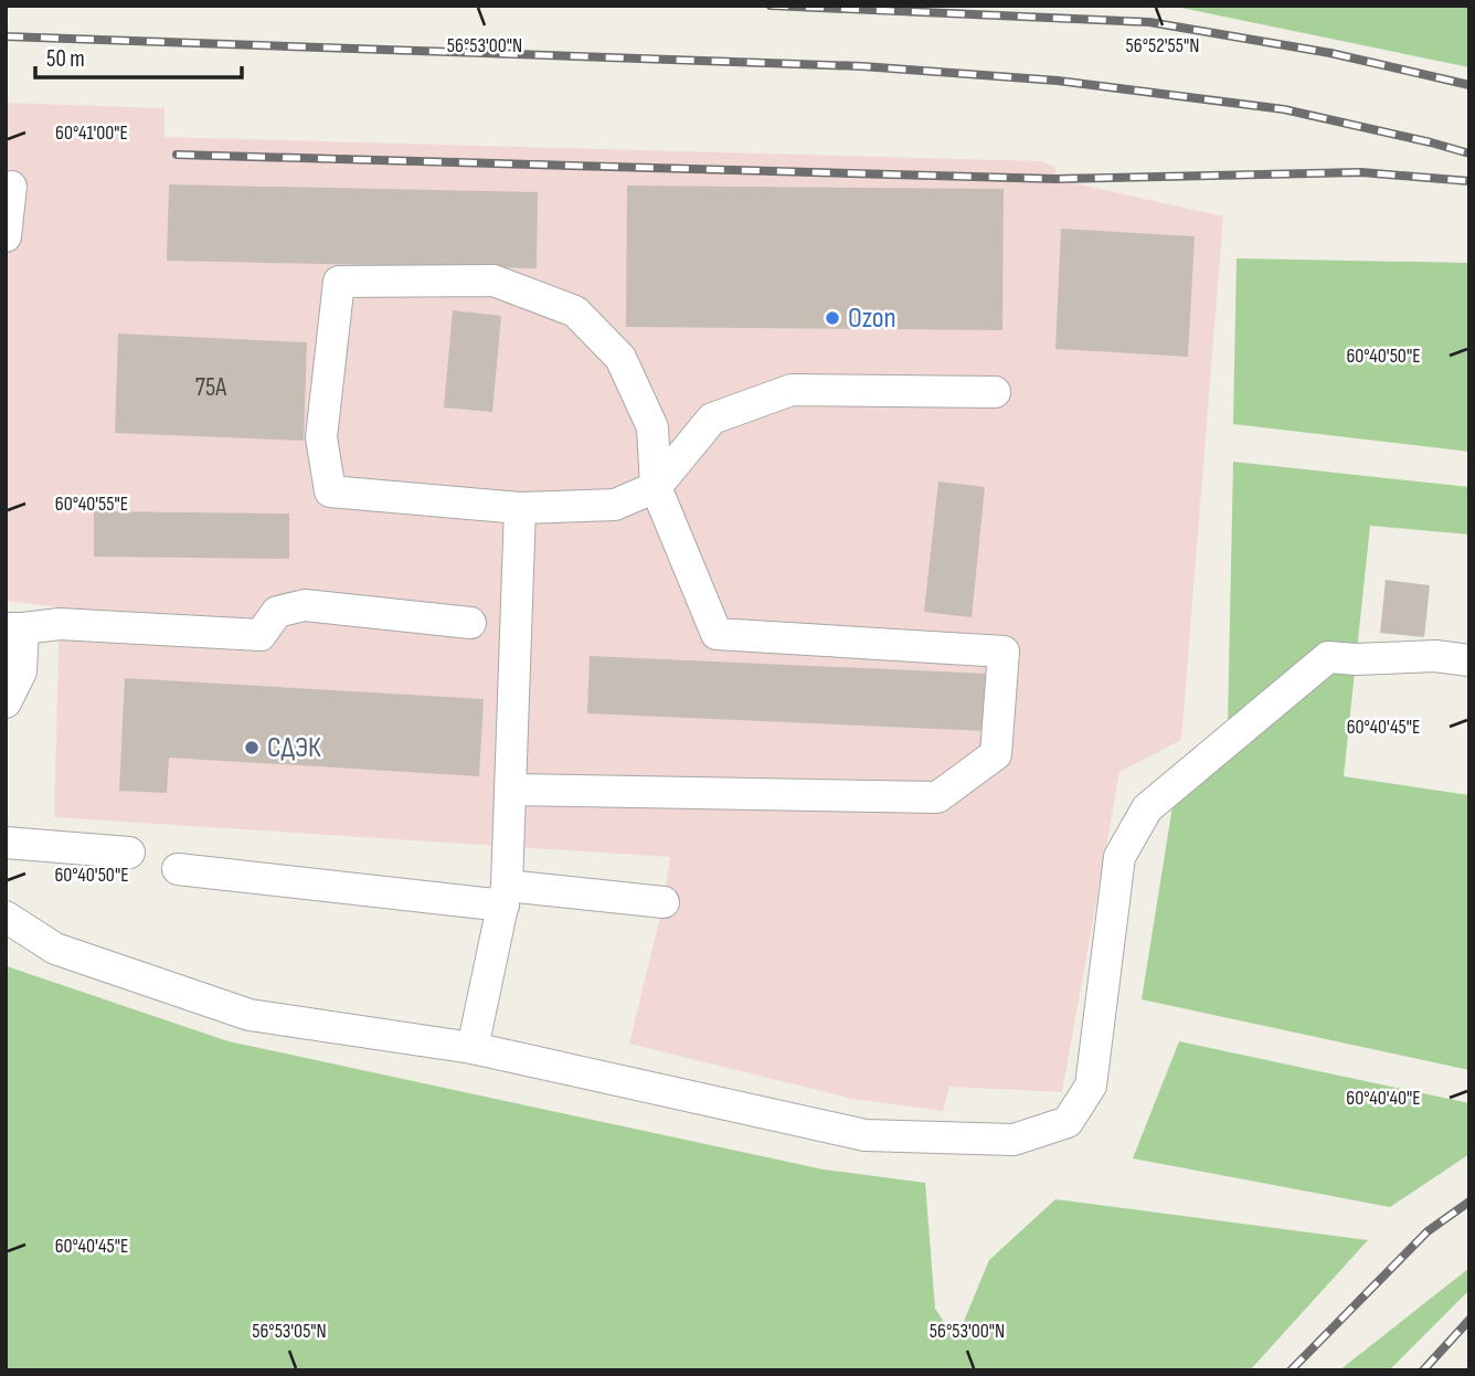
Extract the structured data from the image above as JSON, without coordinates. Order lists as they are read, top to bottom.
{
  "places": ["Ozon", "СДЭК"],
  "house_numbers": ["75А"],
  "scale_bar": "50 m",
  "coordinates": [
    "56°53'00\"N",
    "56°52'55\"N",
    "60°41'00\"E",
    "60°40'50\"E",
    "60°40'55\"E",
    "60°40'45\"E",
    "60°40'40\"E",
    "56°53'05\"N"
  ]
}
